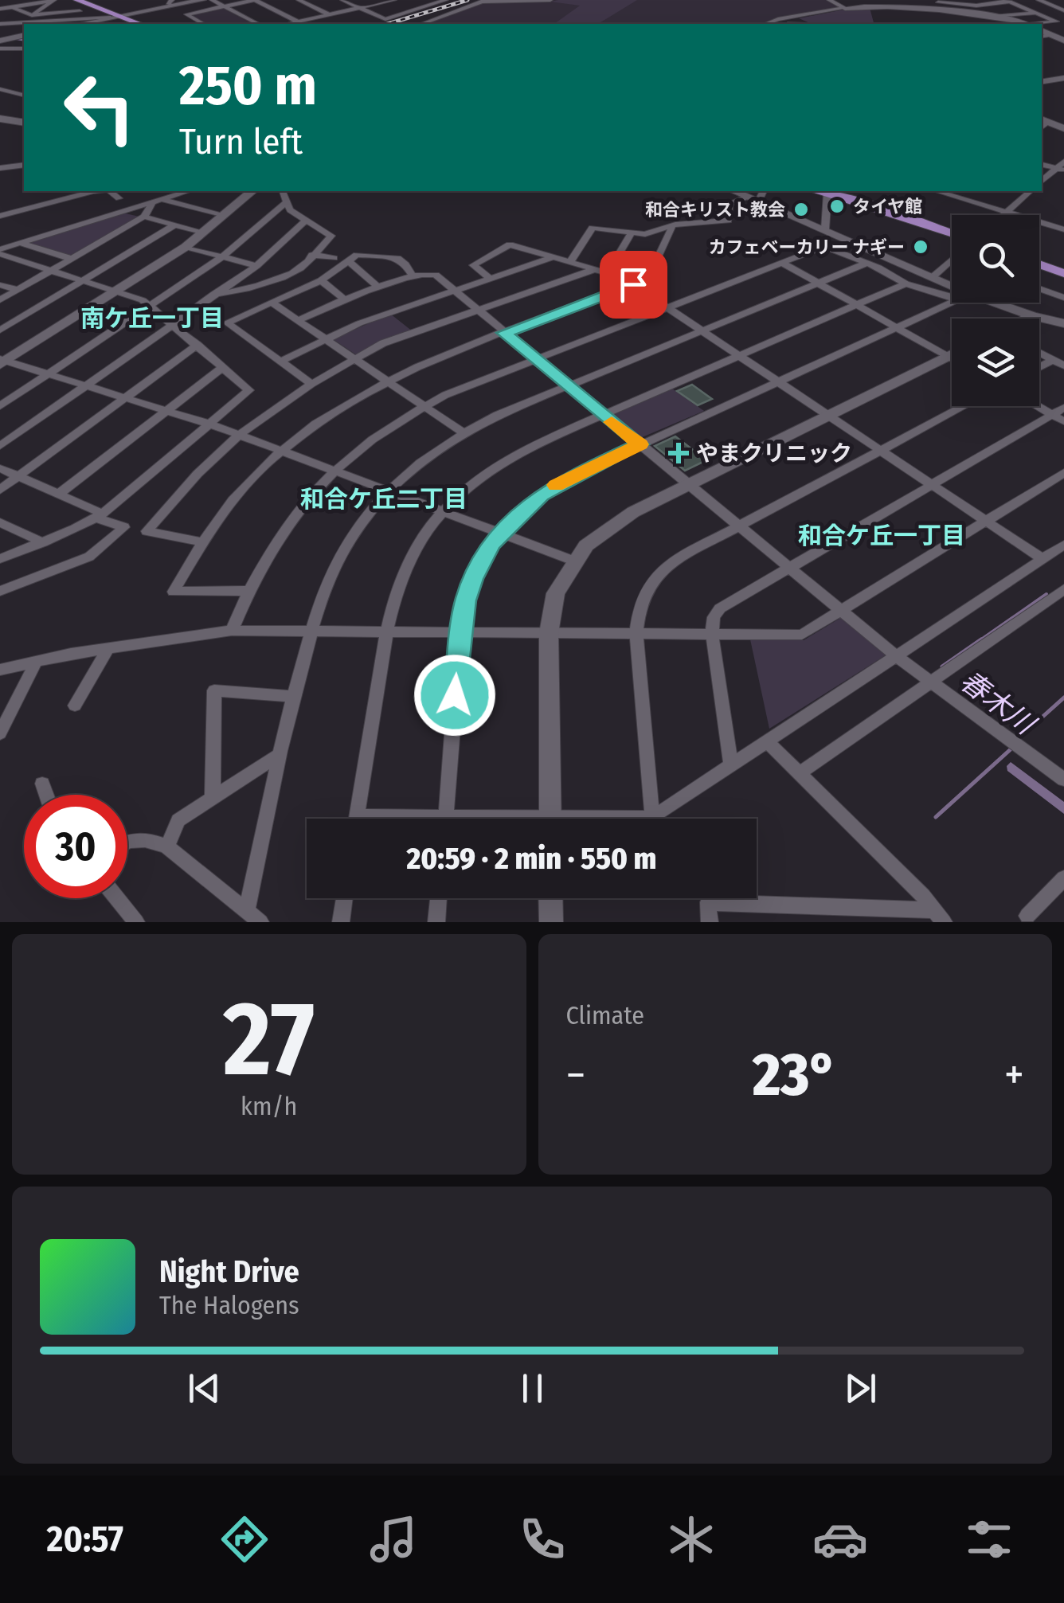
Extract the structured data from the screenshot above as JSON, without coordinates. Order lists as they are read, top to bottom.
{
  "districts": ["南ケ丘一丁目", "和合ケ丘二丁目", "和合ケ丘一丁目"],
  "water": ["春木川"],
  "places": {
    "other": ["タイヤ館", "和合キリスト教会", "カフェベーカリー ナギー"],
    "health": ["やまクリニック"]
  },
  "page": {
    "turn": ["250 m", "Turn left"],
    "limit": "30",
    "trip": "20:59 · 2 min · 550 m",
    "tile": [
      ["27", "km/h"],
      "Climate"
    ],
    "heat": ["−", "23°", "+"],
    "song": ["Night Drive", "The Halogens"],
    "tabs": "20:57"
  }
}
